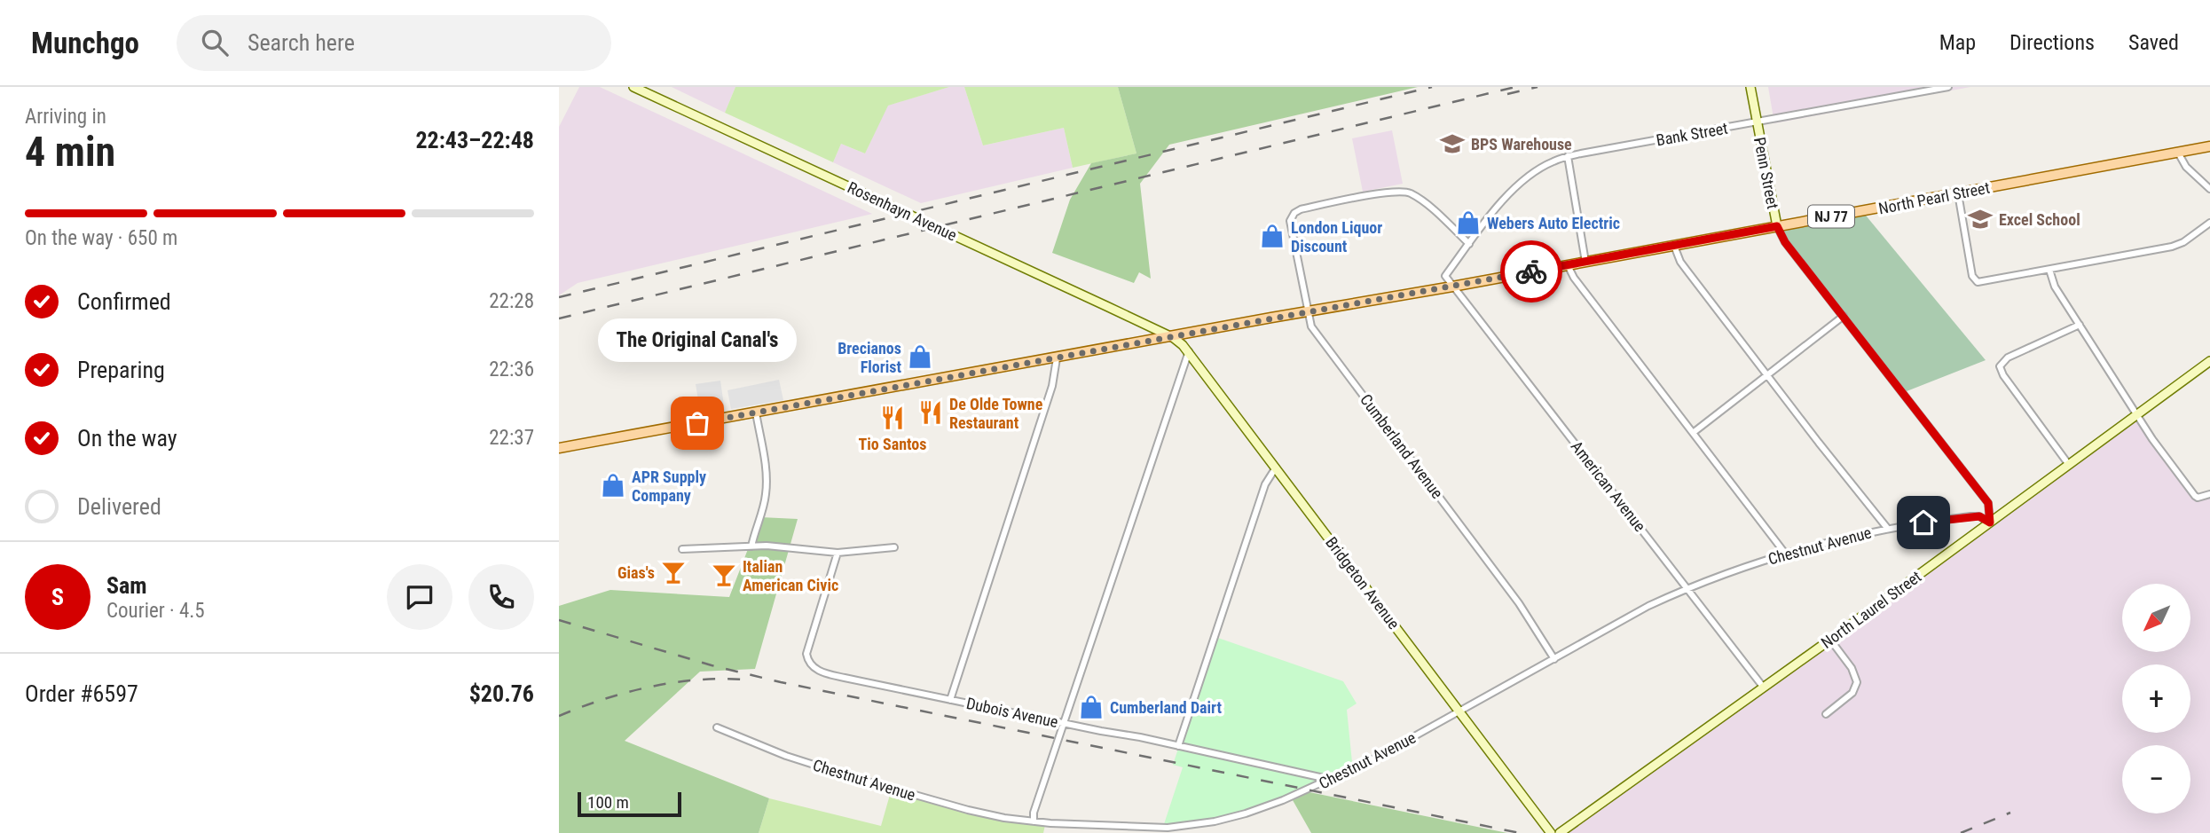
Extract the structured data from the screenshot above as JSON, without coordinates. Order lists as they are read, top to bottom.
{
  "streets": {
    "main road": ["North Pearl Street", "NJ 77"],
    "street": [
      "Bank Street",
      "Penn Street",
      "Rosenhayn Avenue",
      "Cumberland Avenue",
      "American Avenue",
      "Chestnut Avenue",
      "Bridgeton Avenue",
      "North Laurel Street",
      "Dubois Avenue"
    ]
  },
  "crossings": [
    ["Bank Street", "Penn Street"],
    ["Bank Street", "North Pearl Street"],
    ["Bank Street", "Cumberland Avenue"],
    ["Bank Street", "American Avenue"],
    ["Penn Street", "North Pearl Street"],
    ["Penn Street", "Chestnut Avenue"],
    ["Penn Street", "North Laurel Street"],
    ["North Pearl Street", "Rosenhayn Avenue"],
    ["North Pearl Street", "Cumberland Avenue"],
    ["North Pearl Street", "American Avenue"],
    ["North Pearl Street", "Bridgeton Avenue"],
    ["Rosenhayn Avenue", "Bridgeton Avenue"],
    ["Cumberland Avenue", "Chestnut Avenue"],
    ["American Avenue", "Chestnut Avenue"],
    ["American Avenue", "North Laurel Street"],
    ["Chestnut Avenue", "Bridgeton Avenue"],
    ["Chestnut Avenue", "North Laurel Street"],
    ["Chestnut Avenue", "Dubois Avenue"]
  ],
  "places": {
    "school or university": ["BPS Warehouse", "Excel School"],
    "shop": [
      "Webers Auto Electric",
      "London Liquor Discount",
      "Brecianos Florist",
      "APR Supply Company",
      "Cumberland Dairt"
    ],
    "restaurant": ["De Olde Towne Restaurant", "Tio Santos"],
    "other": ["The Original Canal's"],
    "bar": ["Gias's", "Italian American Civic"]
  },
  "scale_bar": "100 m",
  "north": "bottom left",
  "page": {
    "header": "Munchgo",
    "search": "Search here",
    "nav": ["Map", "Directions", "Saved"],
    "heading": ["4 min", "Arriving in", "22:43–22:48"],
    "panel": [
      "Sam",
      "Courier · 4.5",
      "Order #6597",
      "$20.76"
    ],
    "bar": "On the way · 650 m",
    "list": [
      ["Confirmed", "22:28"],
      ["Preparing", "22:36"],
      ["On the way", "22:37"],
      "Delivered"
    ],
    "bubble": "The Original Canal's",
    "round": "S",
    "map_buttons": ["+", "−"],
    "scale": "100 m"
  }
}
